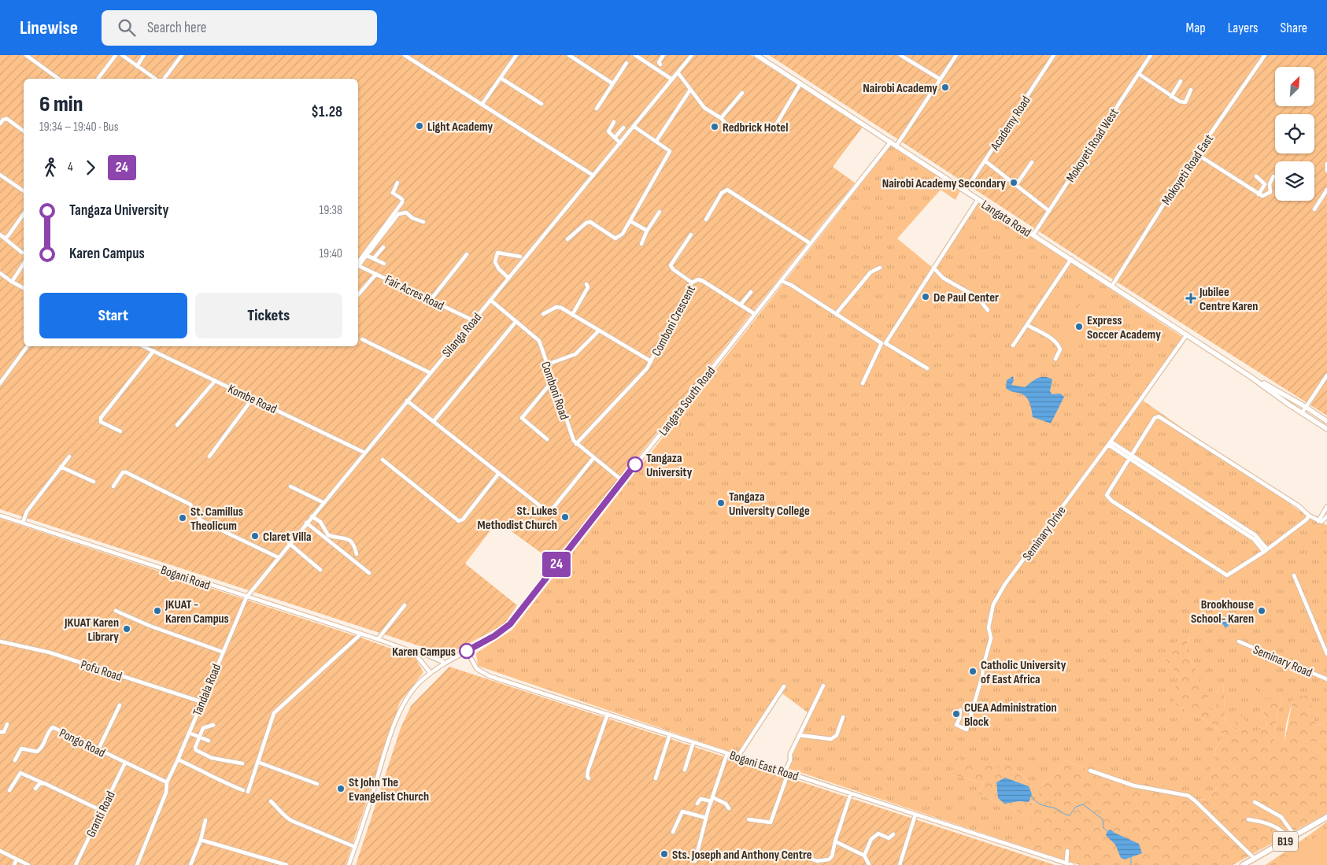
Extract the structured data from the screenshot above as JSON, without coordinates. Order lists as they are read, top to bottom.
{
  "streets": {
    "highway": ["B19"],
    "main road": ["Langata Road"],
    "street": [
      "Academy Road",
      "Mokoyeti Road West",
      "Mokoyeti Road East",
      "Fair Acres Road",
      "Comboni Crescent",
      "Silanga Road",
      "Comboni Road",
      "Kombe Road",
      "Langata South Road",
      "Seminary Drive",
      "Bogani Road",
      "Seminary Road",
      "Pofu Road",
      "Tandala Road",
      "Pongo Road",
      "Bogani East Road",
      "Granti Road"
    ]
  },
  "crossings": [
    ["Academy Road", "Langata Road"],
    ["Mokoyeti Road West", "Langata Road"],
    ["Mokoyeti Road East", "Langata Road"],
    ["Langata Road", "Langata South Road"],
    ["Langata Road", "Seminary Drive"],
    ["Fair Acres Road", "Silanga Road"],
    ["Comboni Crescent", "Comboni Road"],
    ["Comboni Crescent", "Langata South Road"],
    ["Silanga Road", "Comboni Road"],
    ["Silanga Road", "Kombe Road"],
    ["Silanga Road", "Bogani Road"],
    ["Silanga Road", "Tandala Road"],
    ["Comboni Road", "Langata South Road"],
    ["Langata South Road", "Bogani Road"],
    ["Langata South Road", "Bogani East Road"],
    ["Bogani Road", "Tandala Road"],
    ["Pofu Road", "Tandala Road"],
    ["Tandala Road", "Pongo Road"],
    ["Pongo Road", "Granti Road"]
  ],
  "places": {
    "other": [
      "Nairobi Academy",
      "Light Academy",
      "Redbrick Hotel",
      "Nairobi Academy Secondary",
      "De Paul Center",
      "Express Soccer Academy",
      "Tangaza University",
      "Tangaza University College",
      "St. Lukes Methodist Church",
      "St. Camillus Theolicum",
      "Claret Villa",
      "JKUAT - Karen Campus",
      "Brookhouse School- Karen",
      "JKUAT Karen Library",
      "Karen Campus",
      "Catholic University of East Africa",
      "CUEA Administration Block",
      "St John The Evangelist Church",
      "Sts. Joseph and Anthony Centre"
    ],
    "health": ["Jubilee Centre Karen"]
  },
  "lines": ["bus line 24"],
  "north": "top right",
  "page": {
    "header": "Linewise",
    "search": "Search here",
    "nav": ["Map", "Layers", "Share"],
    "on_map": "24",
    "heading": ["6 min", "19:34 – 19:40 · Bus", "$1.28"],
    "legs": ["4", "24"],
    "list": [
      {
        "name": "Tangaza University",
        "value": "19:38"
      },
      {
        "name": "Karen Campus",
        "value": "19:40"
      }
    ],
    "buttons": ["Start", "Tickets"]
  }
}
